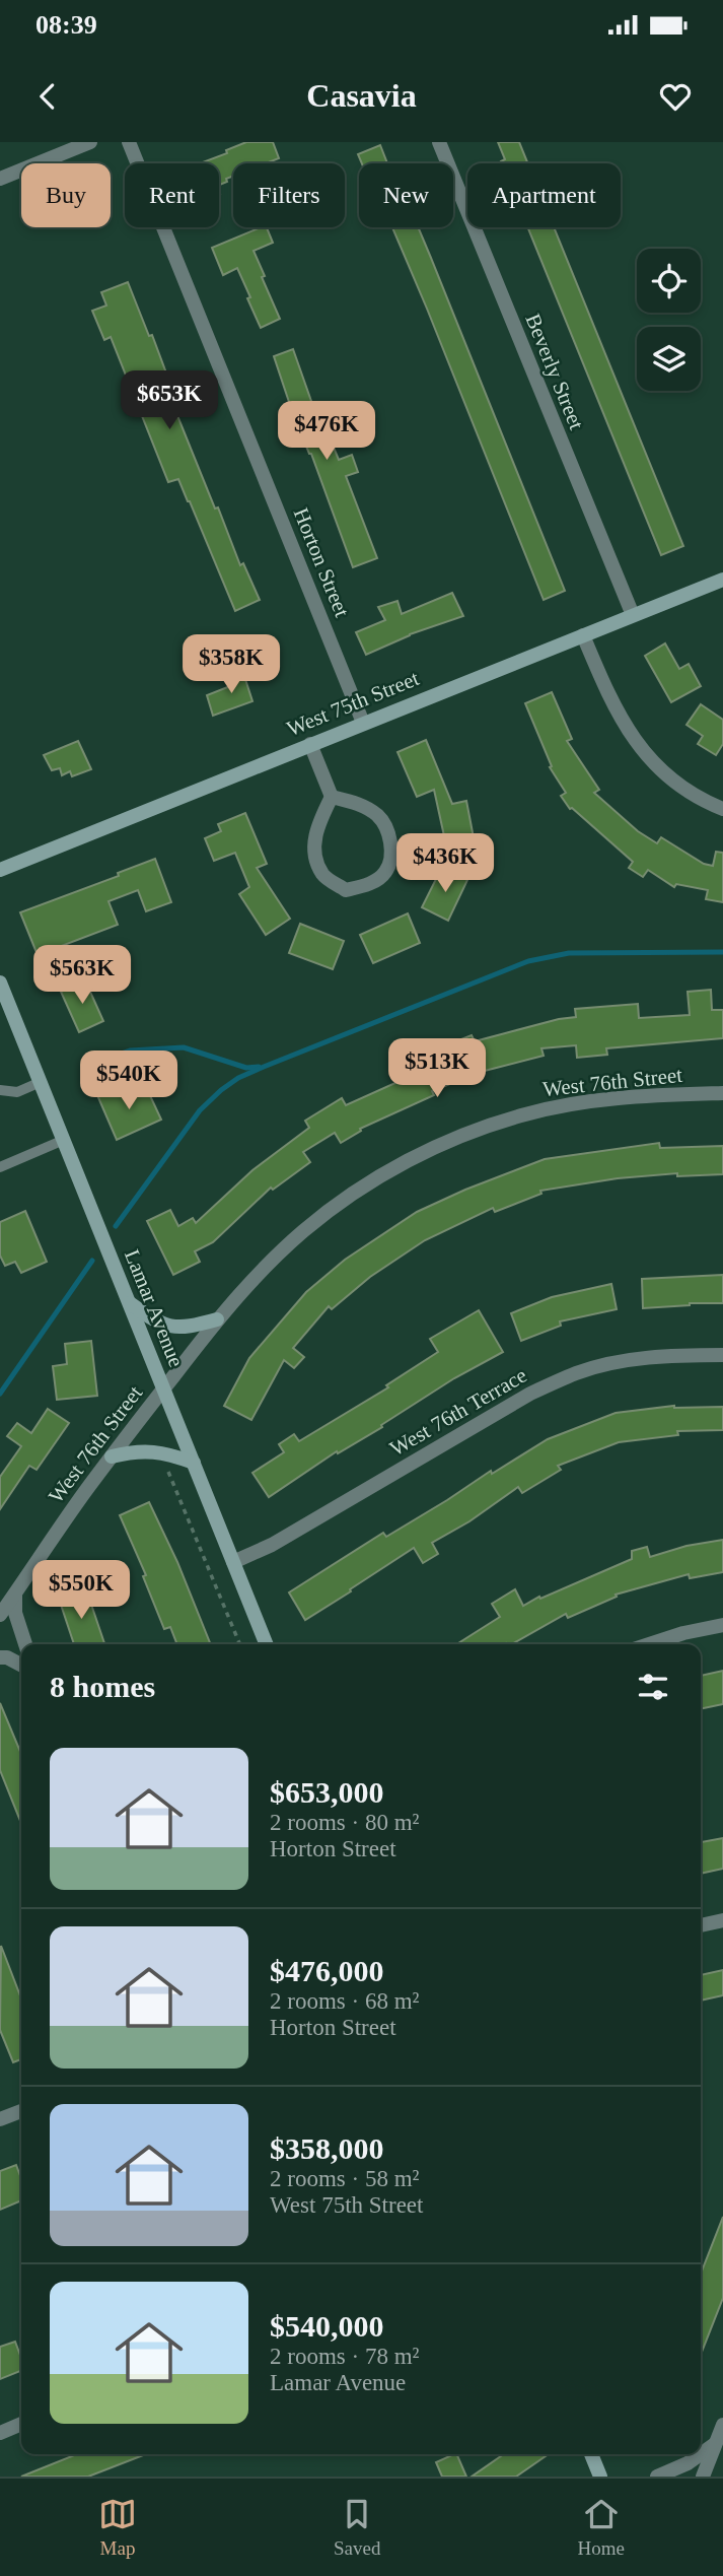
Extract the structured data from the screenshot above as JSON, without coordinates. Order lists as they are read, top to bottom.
{
  "streets": {
    "street": [
      "Beverly Street",
      "Horton Street",
      "West 75th Street",
      "West 76th Street",
      "Lamar Avenue",
      "West 76th Terrace"
    ]
  },
  "crossings": [
    ["Beverly Street", "West 75th Street"],
    ["Horton Street", "West 75th Street"],
    ["West 76th Street", "Lamar Avenue"],
    ["Lamar Avenue", "West 76th Terrace"]
  ],
  "page": {
    "status": "08:39",
    "header": "Casavia",
    "chip": [
      "Buy",
      "Rent",
      "Filters",
      "New",
      "Apartment"
    ],
    "price": [
      "$653K",
      "$476K",
      "$358K",
      "$436K",
      "$563K",
      "$513K",
      "$540K",
      "$550K"
    ],
    "heading": "8 homes",
    "list": [
      {
        "name": "$653,000",
        "note": "2 rooms · 80 m² · Horton Street"
      },
      {
        "name": "$476,000",
        "note": "2 rooms · 68 m² · Horton Street"
      },
      {
        "name": "$358,000",
        "note": "2 rooms · 58 m² · West 75th Street"
      },
      {
        "name": "$540,000",
        "note": "2 rooms · 78 m² · Lamar Avenue"
      }
    ],
    "tabs": ["Map", "Saved", "Home"]
  }
}
